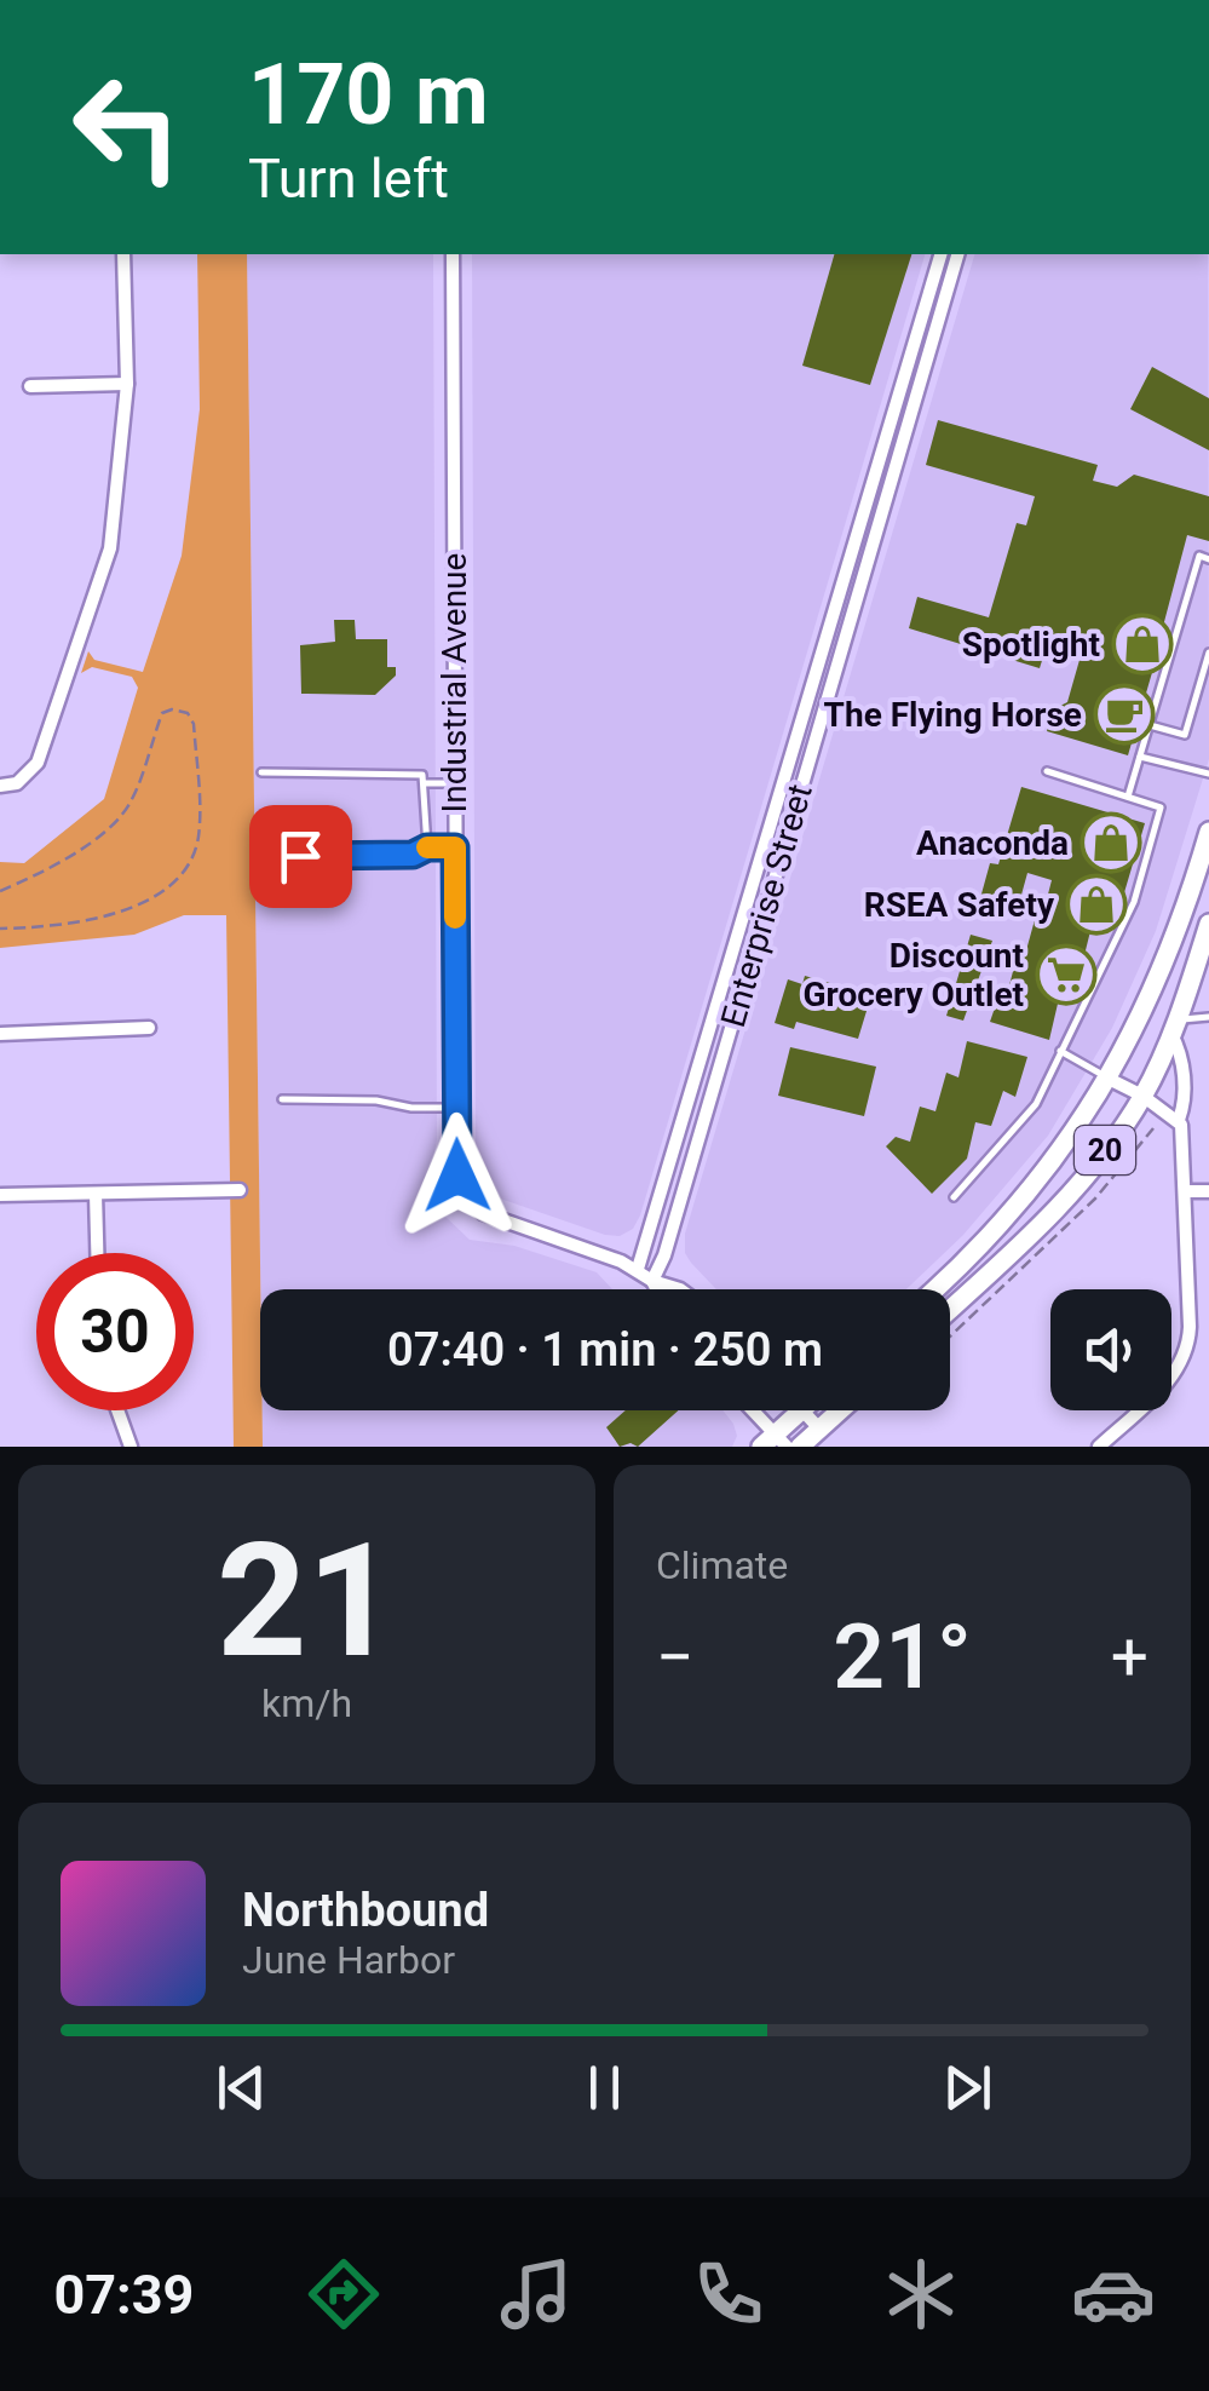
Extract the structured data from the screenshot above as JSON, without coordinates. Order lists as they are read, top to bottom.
{
  "streets": {
    "main road": ["20"],
    "street": ["Industrial Avenue", "Enterprise Street"]
  },
  "crossings": [
    ["Industrial Avenue", "Enterprise Street"]
  ],
  "places": {
    "shop": ["Spotlight", "Anaconda", "RSEA Safety"],
    "cafe": ["The Flying Horse"],
    "supermarket": ["Discount Grocery Outlet"]
  },
  "page": {
    "turn": ["170 m", "Turn left"],
    "limit": "30",
    "trip": "07:40 · 1 min · 250 m",
    "tile": [
      ["21", "km/h"],
      "Climate"
    ],
    "heat": ["−", "21°", "+"],
    "song": ["Northbound", "June Harbor"],
    "tabs": "07:39"
  }
}
